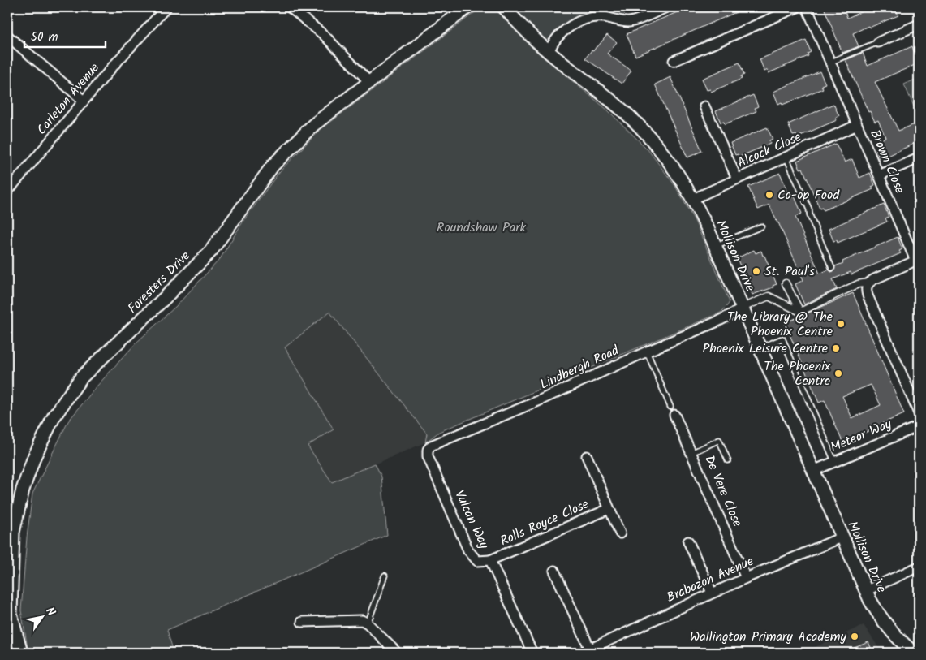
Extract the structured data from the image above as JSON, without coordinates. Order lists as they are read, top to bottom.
{
  "streets": {
    "main road": ["Mollison Drive", "Foresters Drive"],
    "street": [
      "Carleton Avenue",
      "Alcock Close",
      "Brown Close",
      "Lindbergh Road",
      "Meteor Way",
      "De Vere Close",
      "Vulcan Way",
      "Rolls Royce Close",
      "Brabazon Avenue"
    ]
  },
  "crossings": [
    ["Alcock Close", "Brown Close"],
    ["Alcock Close", "Mollison Drive"],
    ["Mollison Drive", "Lindbergh Road"],
    ["Mollison Drive", "Meteor Way"],
    ["Mollison Drive", "Brabazon Avenue"],
    ["Lindbergh Road", "Vulcan Way"],
    ["De Vere Close", "Brabazon Avenue"],
    ["Vulcan Way", "Rolls Royce Close"]
  ],
  "parks": ["Roundshaw Park"],
  "places": [
    "Co-op Food",
    "St. Paul's",
    "The Library @ The Phoenix Centre",
    "Phoenix Leisure Centre",
    "The Phoenix Centre",
    "Wallington Primary Academy"
  ],
  "scale_bar": "50 m",
  "north": "top right"
}
